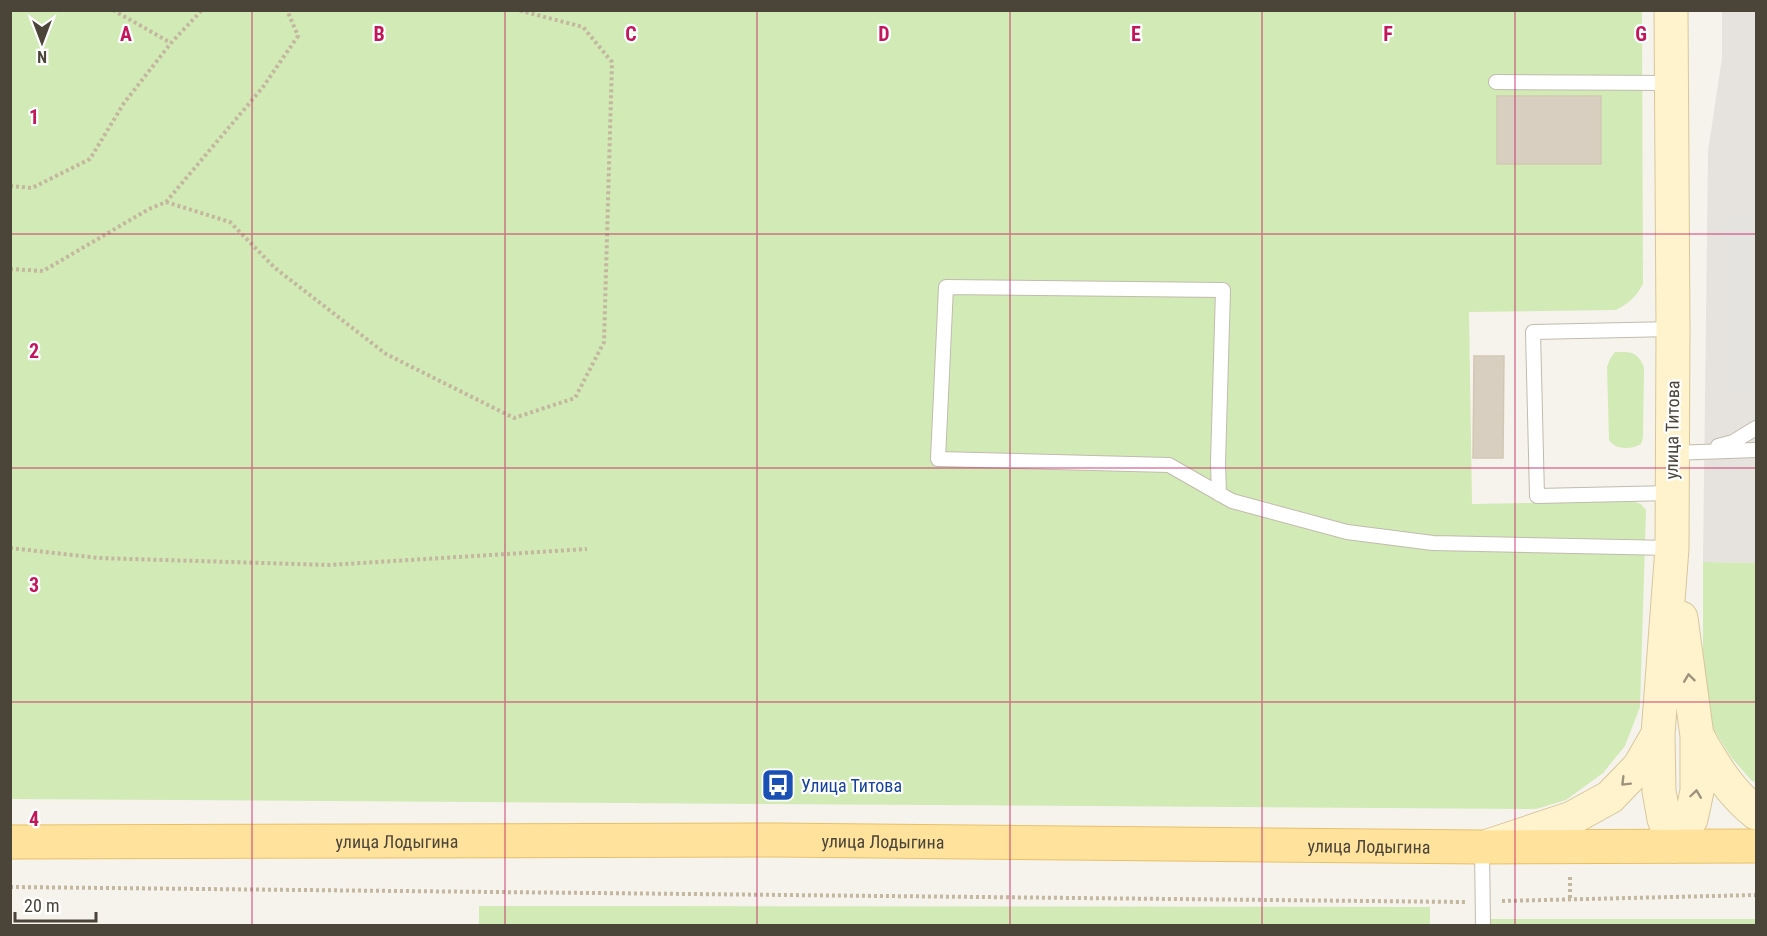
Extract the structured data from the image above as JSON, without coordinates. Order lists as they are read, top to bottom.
{
  "streets": {
    "main road": ["улица Титова", "улица Лодыгина"]
  },
  "crossings": [
    ["улица Титова", "улица Лодыгина"]
  ],
  "places": {
    "bus stop": ["Улица Титова"]
  },
  "scale_bar": "20 m",
  "north": "bottom",
  "grid": {
    "columns": [
      "A",
      "B",
      "C",
      "D",
      "E",
      "F",
      "G"
    ],
    "rows": [
      "1",
      "2",
      "3",
      "4"
    ]
  }
}
